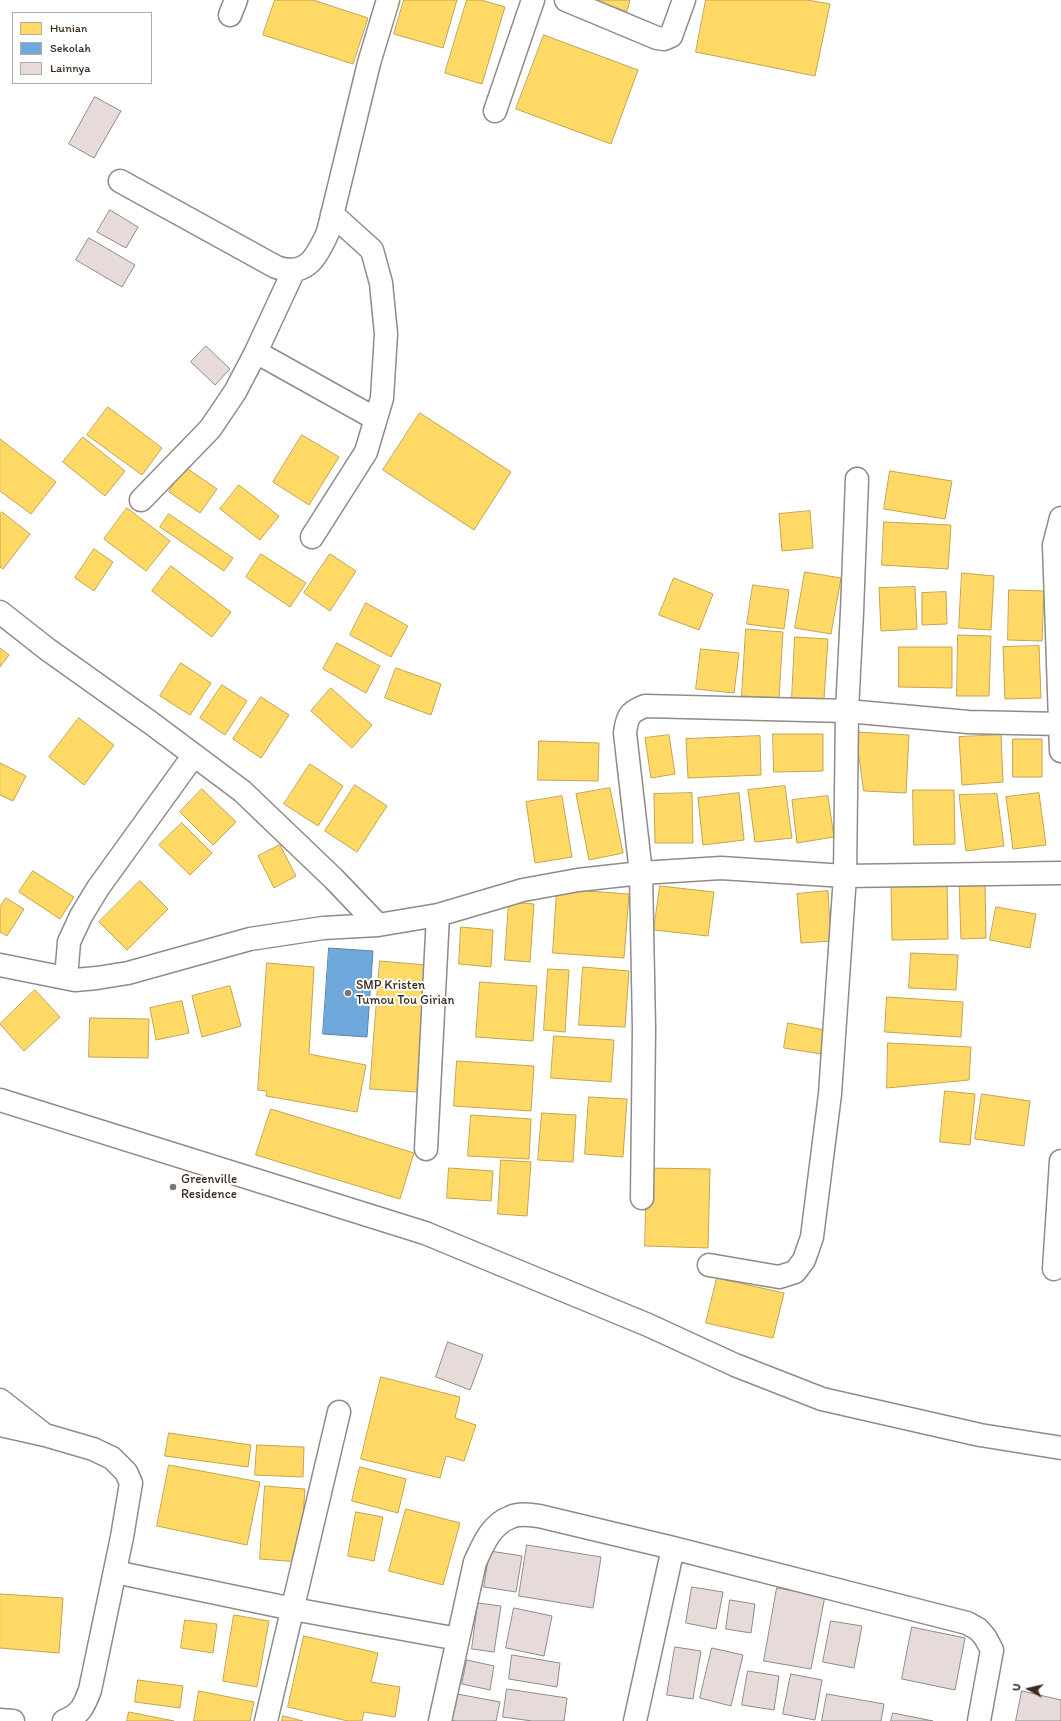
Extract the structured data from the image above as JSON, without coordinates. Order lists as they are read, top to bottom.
{
  "places": ["SMP Kristen Tumou Tou Girian", "Greenville Residence"],
  "legend": ["Hunian", "Sekolah", "Lainnya"],
  "north": "left"
}
